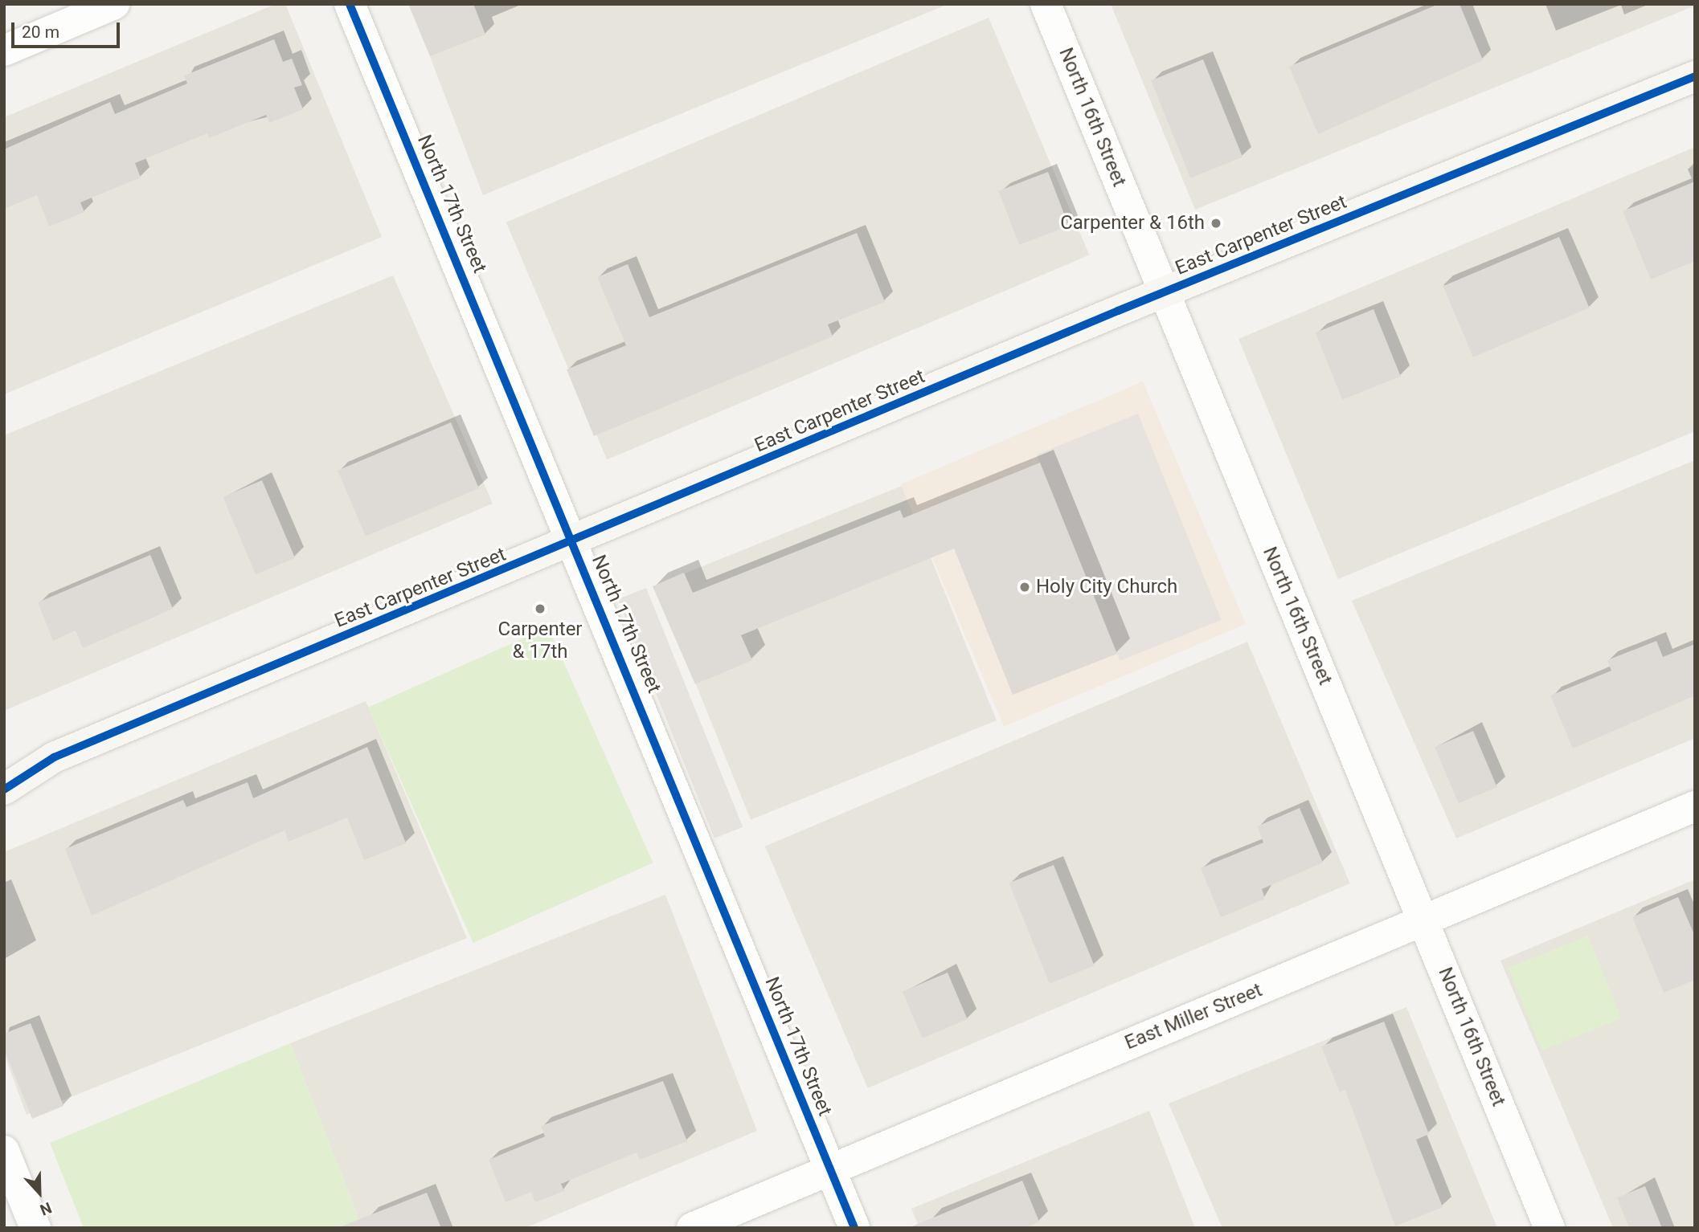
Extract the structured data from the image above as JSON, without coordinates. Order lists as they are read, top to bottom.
{
  "streets": {
    "street": [
      "North 16th Street",
      "North 17th Street",
      "East Carpenter Street",
      "East Miller Street"
    ]
  },
  "crossings": [
    ["North 16th Street", "East Carpenter Street"],
    ["North 16th Street", "East Miller Street"],
    ["North 17th Street", "East Carpenter Street"],
    ["North 17th Street", "East Miller Street"]
  ],
  "places": ["Carpenter & 16th", "Holy City Church", "Carpenter & 17th"],
  "scale_bar": "20 m",
  "north": "bottom"
}
